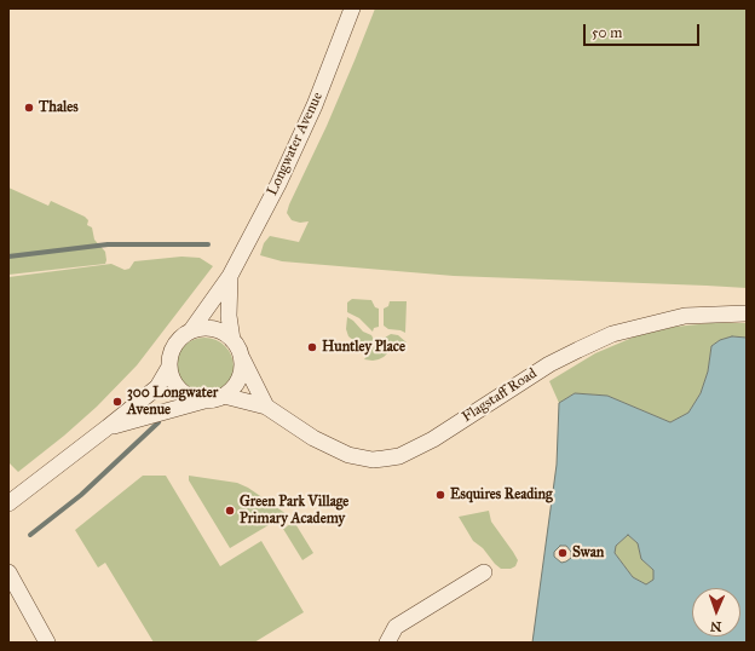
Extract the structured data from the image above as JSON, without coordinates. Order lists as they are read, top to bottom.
{
  "streets": {
    "street": ["Longwater Avenue", "Flagstaff Road"]
  },
  "crossings": [
    ["Longwater Avenue", "Flagstaff Road"]
  ],
  "places": [
    "Thales",
    "Huntley Place",
    "300 Longwater Avenue",
    "Esquires Reading",
    "Green Park Village Primary Academy",
    "Swan"
  ],
  "scale_bar": "50 m",
  "north": "bottom"
}
